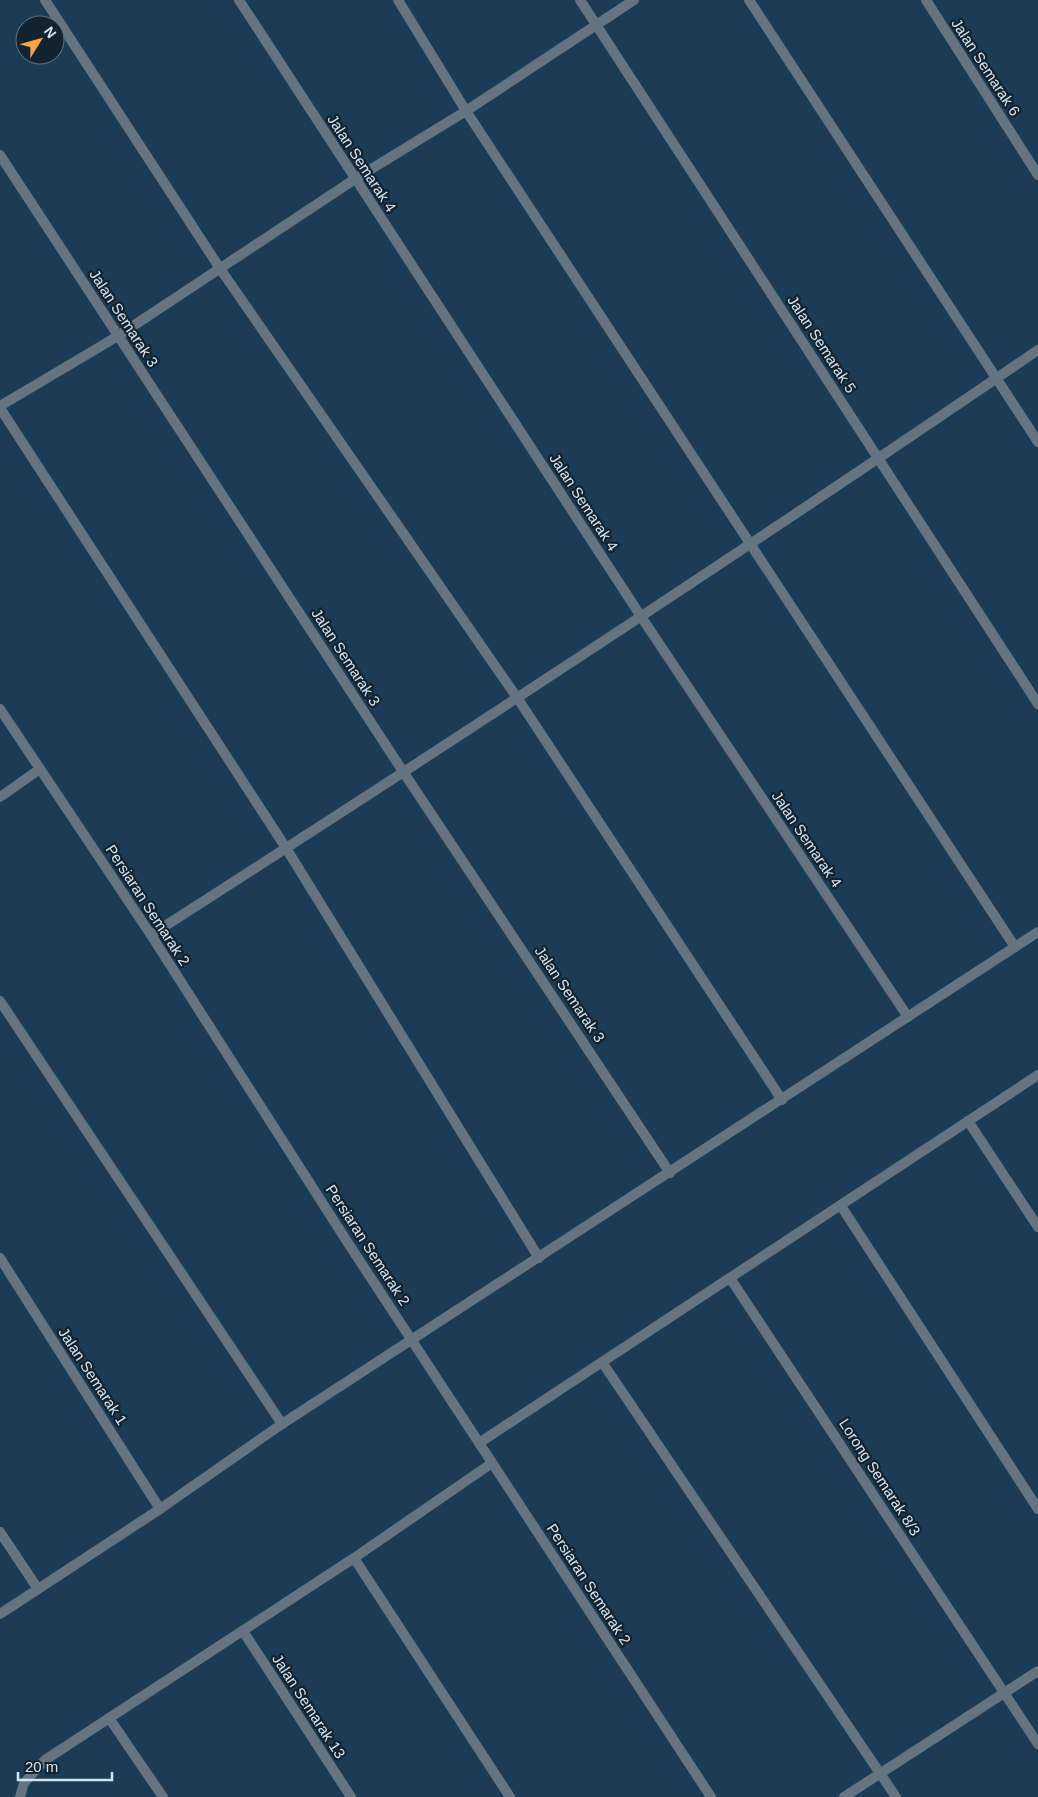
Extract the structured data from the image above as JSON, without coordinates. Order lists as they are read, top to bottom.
{
  "streets": {
    "street": [
      "Jalan Semarak 6",
      "Jalan Semarak 4",
      "Jalan Semarak 3",
      "Jalan Semarak 5",
      "Persiaran Semarak 2",
      "Jalan Semarak 1",
      "Lorong Semarak 8/3",
      "Jalan Semarak 13"
    ]
  },
  "scale_bar": "20 m",
  "north": "top right"
}
